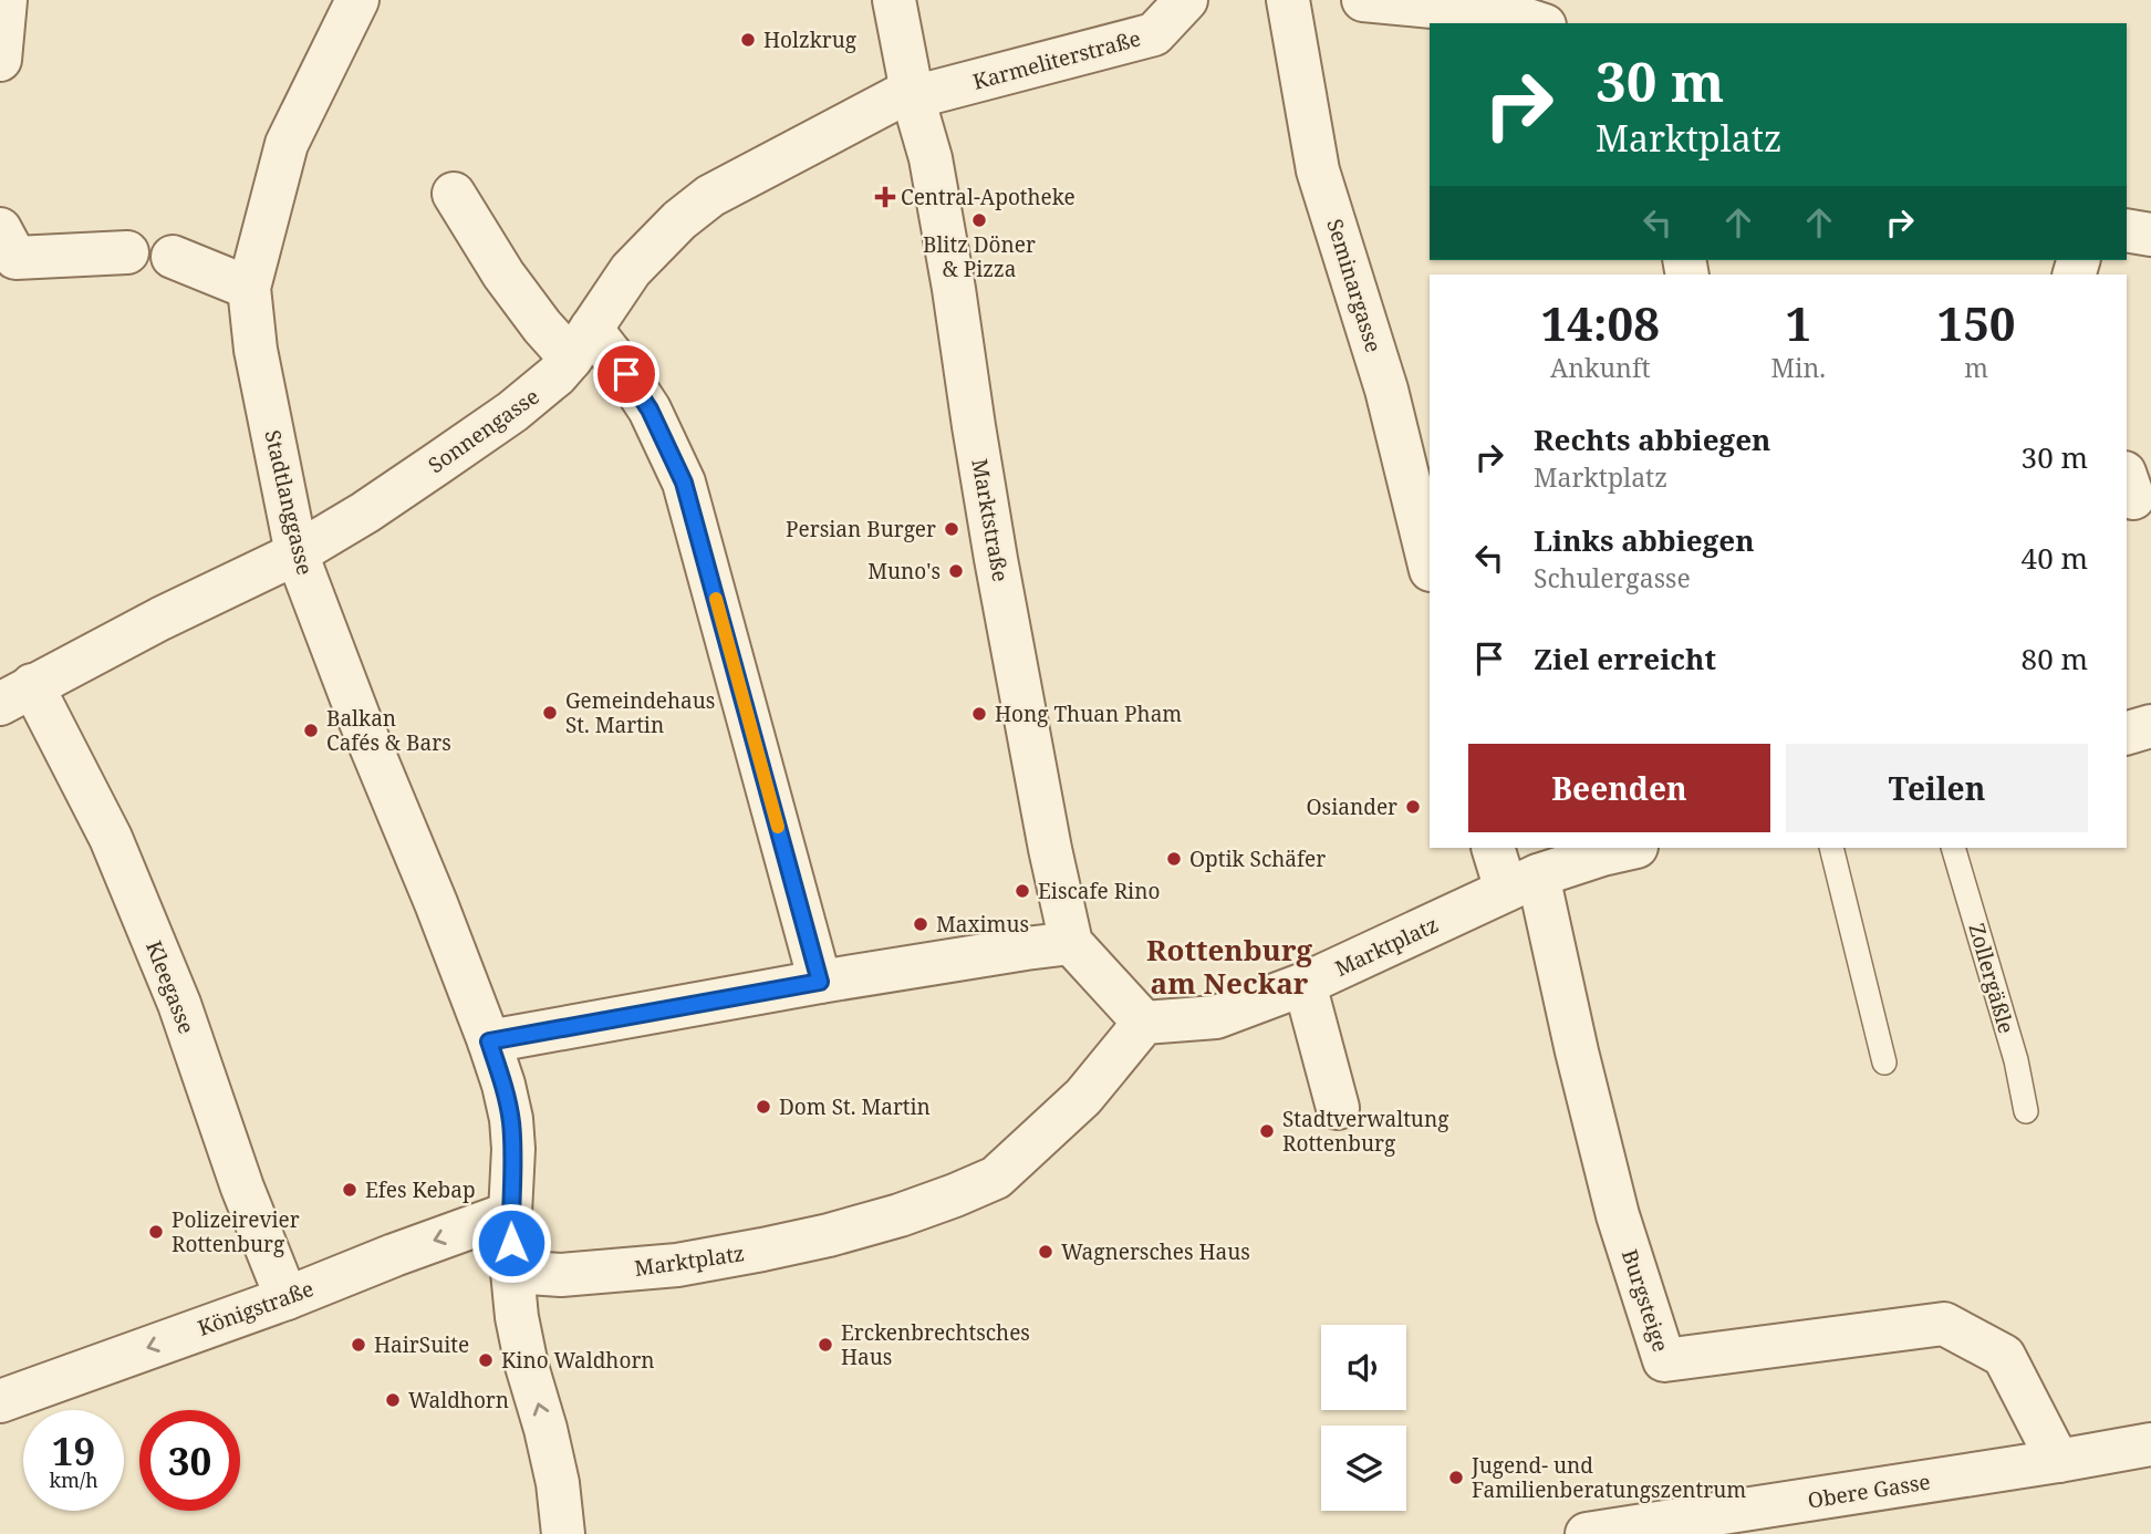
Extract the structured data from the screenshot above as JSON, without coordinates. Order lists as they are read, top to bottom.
{
  "streets": {
    "street": [
      "Karmeliterstraße",
      "Seminargasse",
      "Sonnengasse",
      "Stadtlanggasse",
      "Marktstraße",
      "Marktplatz",
      "Kleegasse",
      "Burgsteige",
      "Königstraße",
      "Obere Gasse"
    ],
    "lane": ["Zollergäßle"]
  },
  "crossings": [
    ["Karmeliterstraße", "Sonnengasse"],
    ["Karmeliterstraße", "Marktstraße"],
    ["Sonnengasse", "Stadtlanggasse"],
    ["Sonnengasse", "Marktstraße"],
    ["Sonnengasse", "Kleegasse"],
    ["Marktstraße", "Marktplatz"],
    ["Marktplatz", "Burgsteige"],
    ["Kleegasse", "Königstraße"],
    ["Burgsteige", "Obere Gasse"]
  ],
  "one_way": ["Königstraße"],
  "districts": ["Rottenburg am Neckar"],
  "places": {
    "other": [
      "Holzkrug",
      "Blitz Döner & Pizza",
      "Persian Burger",
      "Muno's",
      "Gemeindehaus St. Martin",
      "Hong Thuan Pham",
      "Balkan Cafés & Bars",
      "Osiander",
      "Optik Schäfer",
      "Eiscafe Rino",
      "Maximus",
      "Dom St. Martin",
      "Stadtverwaltung Rottenburg",
      "Efes Kebap",
      "Polizeirevier Rottenburg",
      "Wagnersches Haus",
      "HairSuite",
      "Erckenbrechtsches Haus",
      "Kino Waldhorn",
      "Waldhorn",
      "Jugend- und Familienberatungszentrum"
    ],
    "health": ["Central-Apotheke"]
  },
  "page": {
    "turn": ["30 m", "Marktplatz"],
    "eta": [
      "14:08",
      "Ankunft",
      "1",
      "Min.",
      "150",
      "m"
    ],
    "list": [
      {
        "name": "Rechts abbiegen",
        "note": "Marktplatz",
        "value": "30 m"
      },
      {
        "name": "Links abbiegen",
        "note": "Schulergasse",
        "value": "40 m"
      },
      {
        "name": "Ziel erreicht",
        "value": "80 m"
      }
    ],
    "buttons": ["Beenden", "Teilen"],
    "speed": "19 km/h",
    "limit": "30"
  }
}
